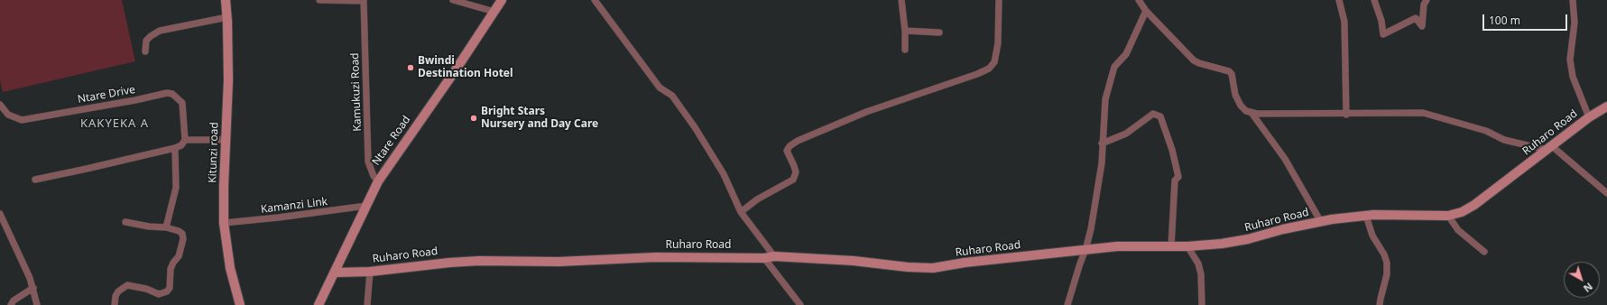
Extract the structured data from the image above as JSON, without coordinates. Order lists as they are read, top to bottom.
{
  "streets": {
    "street": [
      "Kamukuzi Road",
      "Ntare Drive",
      "Ruharo Road",
      "Ntare Road",
      "Kitunzi road",
      "Kamanzi Link"
    ]
  },
  "crossings": [
    ["Kamukuzi Road", "Ntare Road"],
    ["Ruharo Road", "Ntare Road"],
    ["Ntare Road", "Kamanzi Link"],
    ["Kitunzi road", "Kamanzi Link"]
  ],
  "districts": ["KAKYEKA A"],
  "places": ["Bwindi Destination Hotel", "Bright Stars Nursery and Day Care"],
  "scale_bar": "100 m",
  "north": "bottom right"
}
